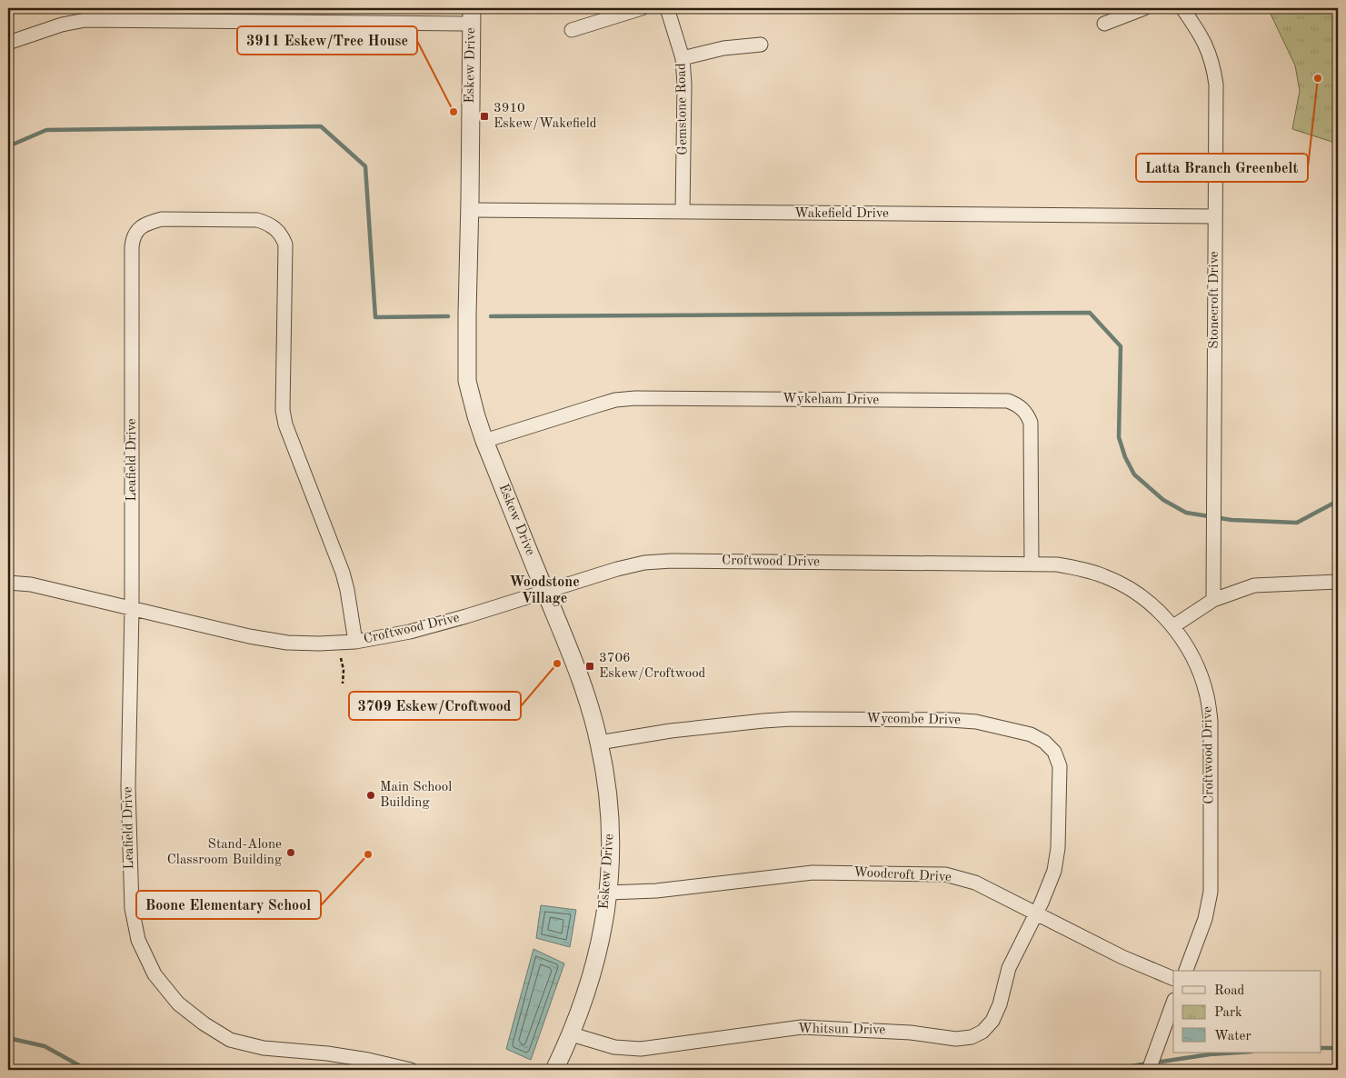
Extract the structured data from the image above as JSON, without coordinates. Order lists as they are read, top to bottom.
{
  "streets": {
    "street": [
      "Eskew Drive",
      "Gemstone Road",
      "Wakefield Drive",
      "Stonecroft Drive",
      "Wykeham Drive",
      "Leafield Drive",
      "Croftwood Drive",
      "Wycombe Drive",
      "Woodcroft Drive",
      "Whitsun Drive"
    ]
  },
  "crossings": [
    ["Eskew Drive", "Wakefield Drive"],
    ["Eskew Drive", "Wykeham Drive"],
    ["Eskew Drive", "Croftwood Drive"],
    ["Eskew Drive", "Wycombe Drive"],
    ["Eskew Drive", "Woodcroft Drive"],
    ["Eskew Drive", "Whitsun Drive"],
    ["Gemstone Road", "Wakefield Drive"],
    ["Wakefield Drive", "Stonecroft Drive"],
    ["Wykeham Drive", "Croftwood Drive"],
    ["Leafield Drive", "Croftwood Drive"],
    ["Wycombe Drive", "Woodcroft Drive"],
    ["Wycombe Drive", "Whitsun Drive"],
    ["Woodcroft Drive", "Whitsun Drive"]
  ],
  "districts": ["Woodstone Village"],
  "places": {
    "other": [
      "Latta Branch Greenbelt",
      "3911 Eskew/Tree House",
      "3709 Eskew/Croftwood",
      "Main School Building",
      "Stand-Alone Classroom Building",
      "Boone Elementary School"
    ],
    "transit": ["3910 Eskew/Wakefield", "3706 Eskew/Croftwood"]
  },
  "legend": ["Road", "Park", "Water"]
}
